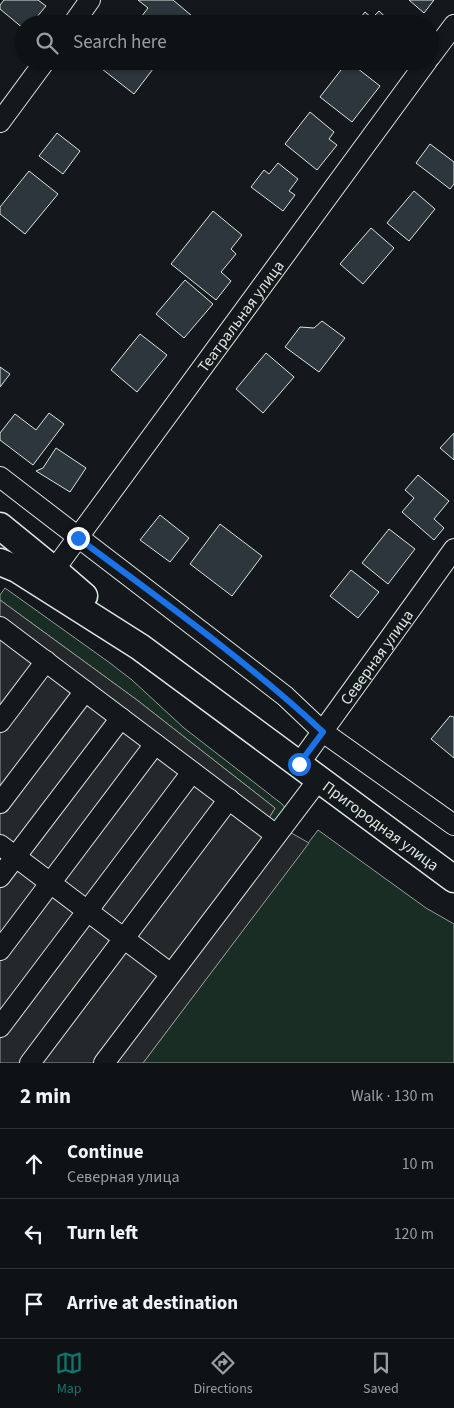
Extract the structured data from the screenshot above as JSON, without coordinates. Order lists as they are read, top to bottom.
{
  "streets": {
    "main road": ["Пригородная улица"],
    "street": ["Театральная улица", "Северная улица"]
  },
  "crossings": [
    ["Театральная улица", "Пригородная улица"],
    ["Северная улица", "Пригородная улица"]
  ],
  "page": {
    "search": "Search here",
    "heading": ["2 min", "Walk · 130 m"],
    "list": [
      ["Continue", "Северная улица", "10 m"],
      ["Turn left", "120 m"],
      "Arrive at destination"
    ],
    "nav": ["Map", "Directions", "Saved"]
  }
}
